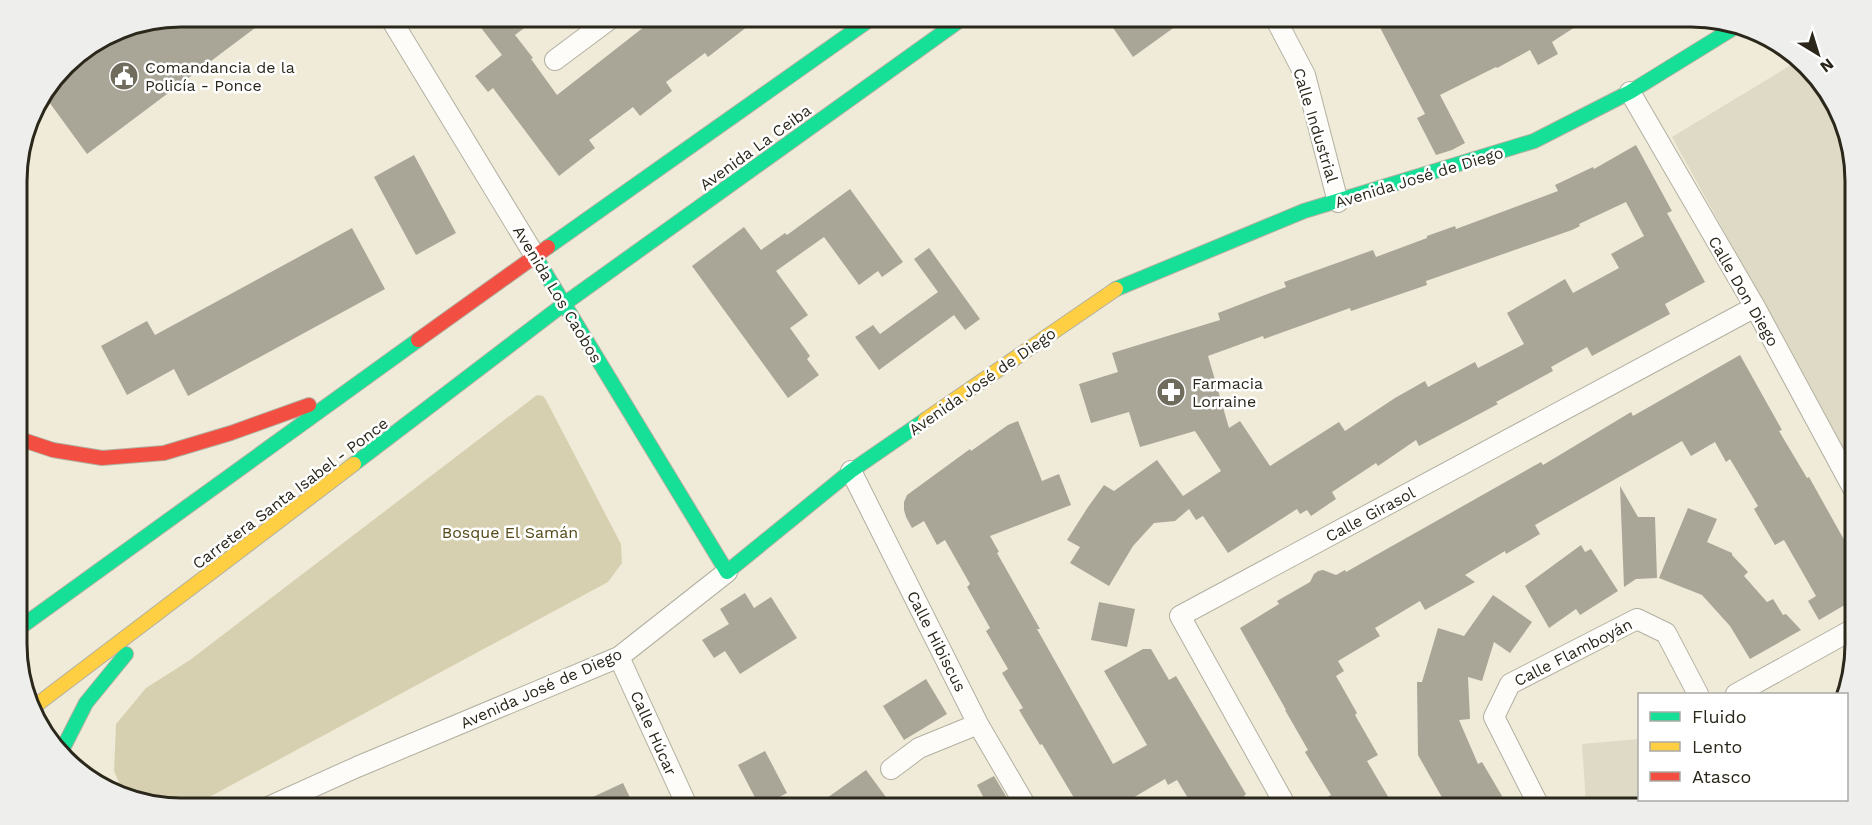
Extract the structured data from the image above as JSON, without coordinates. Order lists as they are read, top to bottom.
{
  "streets": {
    "main road": [
      "Avenida La Ceiba",
      "Avenida José de Diego",
      "Avenida Los Caobos",
      "Carretera Santa Isabel - Ponce"
    ],
    "street": [
      "Calle Industrial",
      "Calle Don Diego",
      "Calle Girasol",
      "Calle Hibiscus",
      "Calle Flamboyán",
      "Calle Húcar"
    ]
  },
  "crossings": [
    ["Calle Industrial", "Avenida José de Diego"],
    ["Avenida La Ceiba", "Avenida Los Caobos"],
    ["Avenida La Ceiba", "Carretera Santa Isabel - Ponce"],
    ["Avenida José de Diego", "Calle Don Diego"],
    ["Avenida José de Diego", "Avenida Los Caobos"],
    ["Avenida José de Diego", "Calle Hibiscus"],
    ["Avenida José de Diego", "Calle Húcar"],
    ["Calle Don Diego", "Calle Girasol"],
    ["Avenida Los Caobos", "Carretera Santa Isabel - Ponce"]
  ],
  "parks": ["Bosque El Samán"],
  "places": {
    "public building": ["Comandancia de la Policía - Ponce"],
    "pharmacy": ["Farmacia Lorraine"]
  },
  "legend": ["Fluido", "Lento", "Atasco"],
  "north": "bottom right"
}
